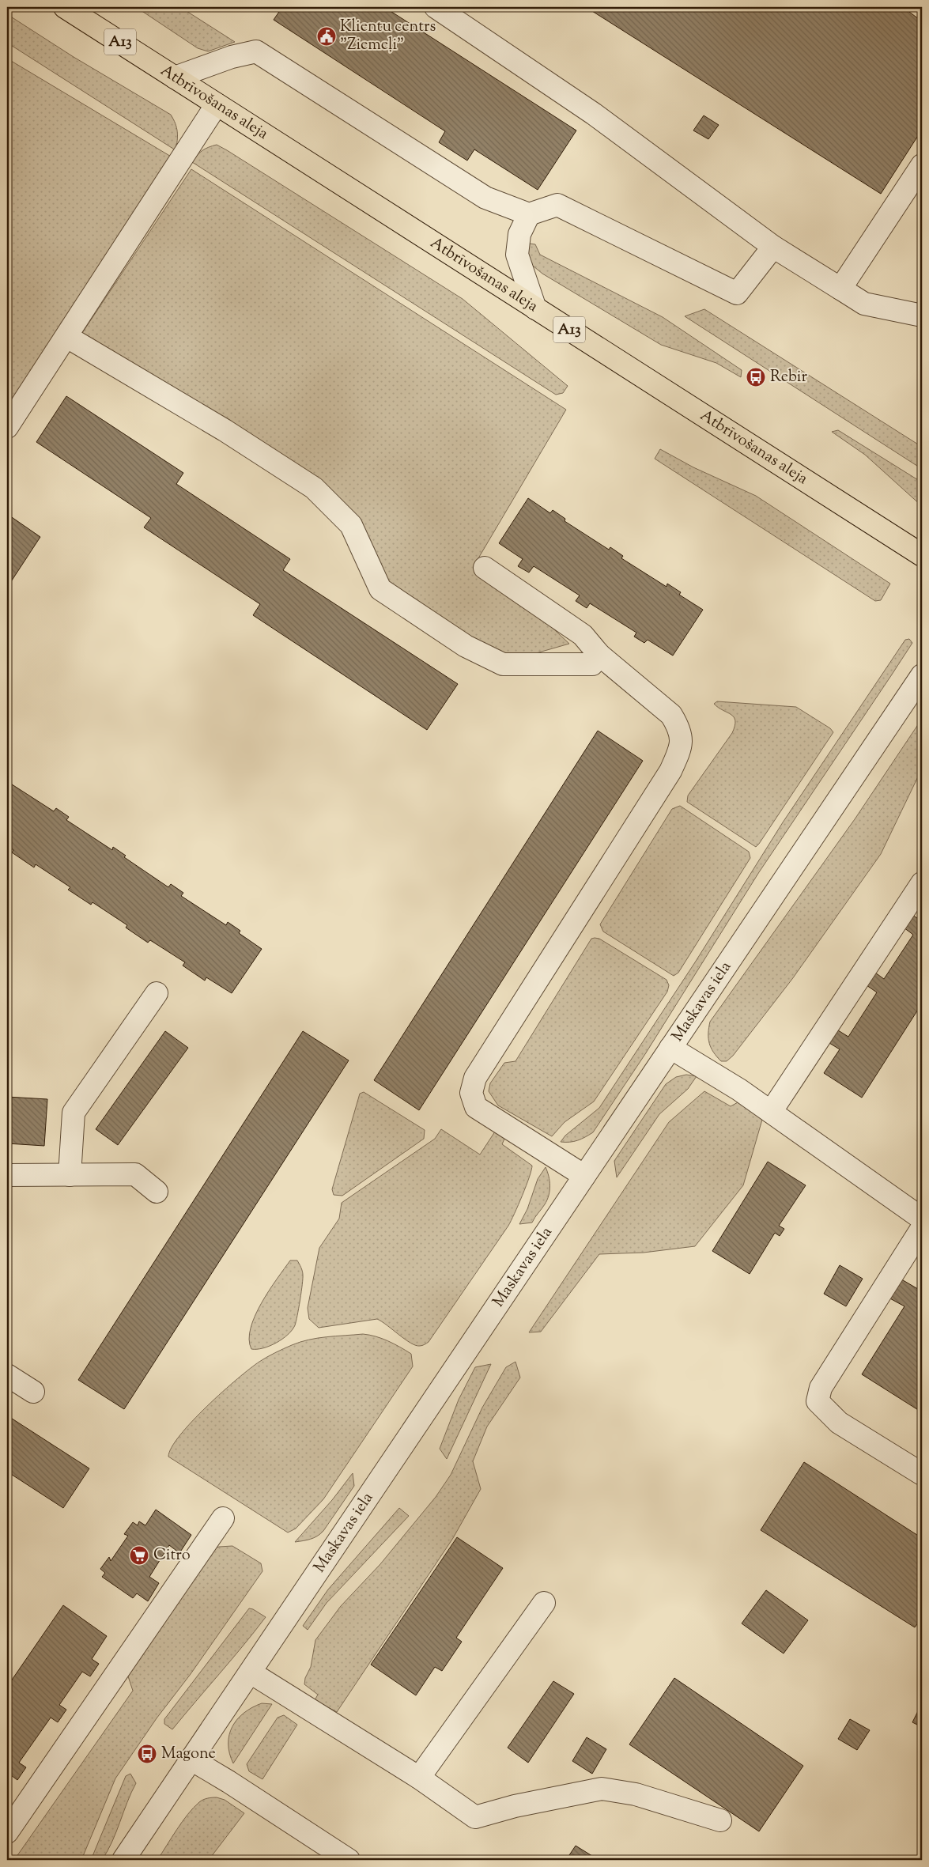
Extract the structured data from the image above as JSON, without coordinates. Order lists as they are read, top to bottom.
{
  "streets": {
    "main road": ["A13", "Atbrīvošanas aleja"],
    "street": ["Maskavas iela"]
  },
  "places": {
    "public building": ["Klientu centrs \"Ziemeļi\""],
    "bus stop": ["Rebir", "Magone"],
    "supermarket": ["Citro"]
  }
}
